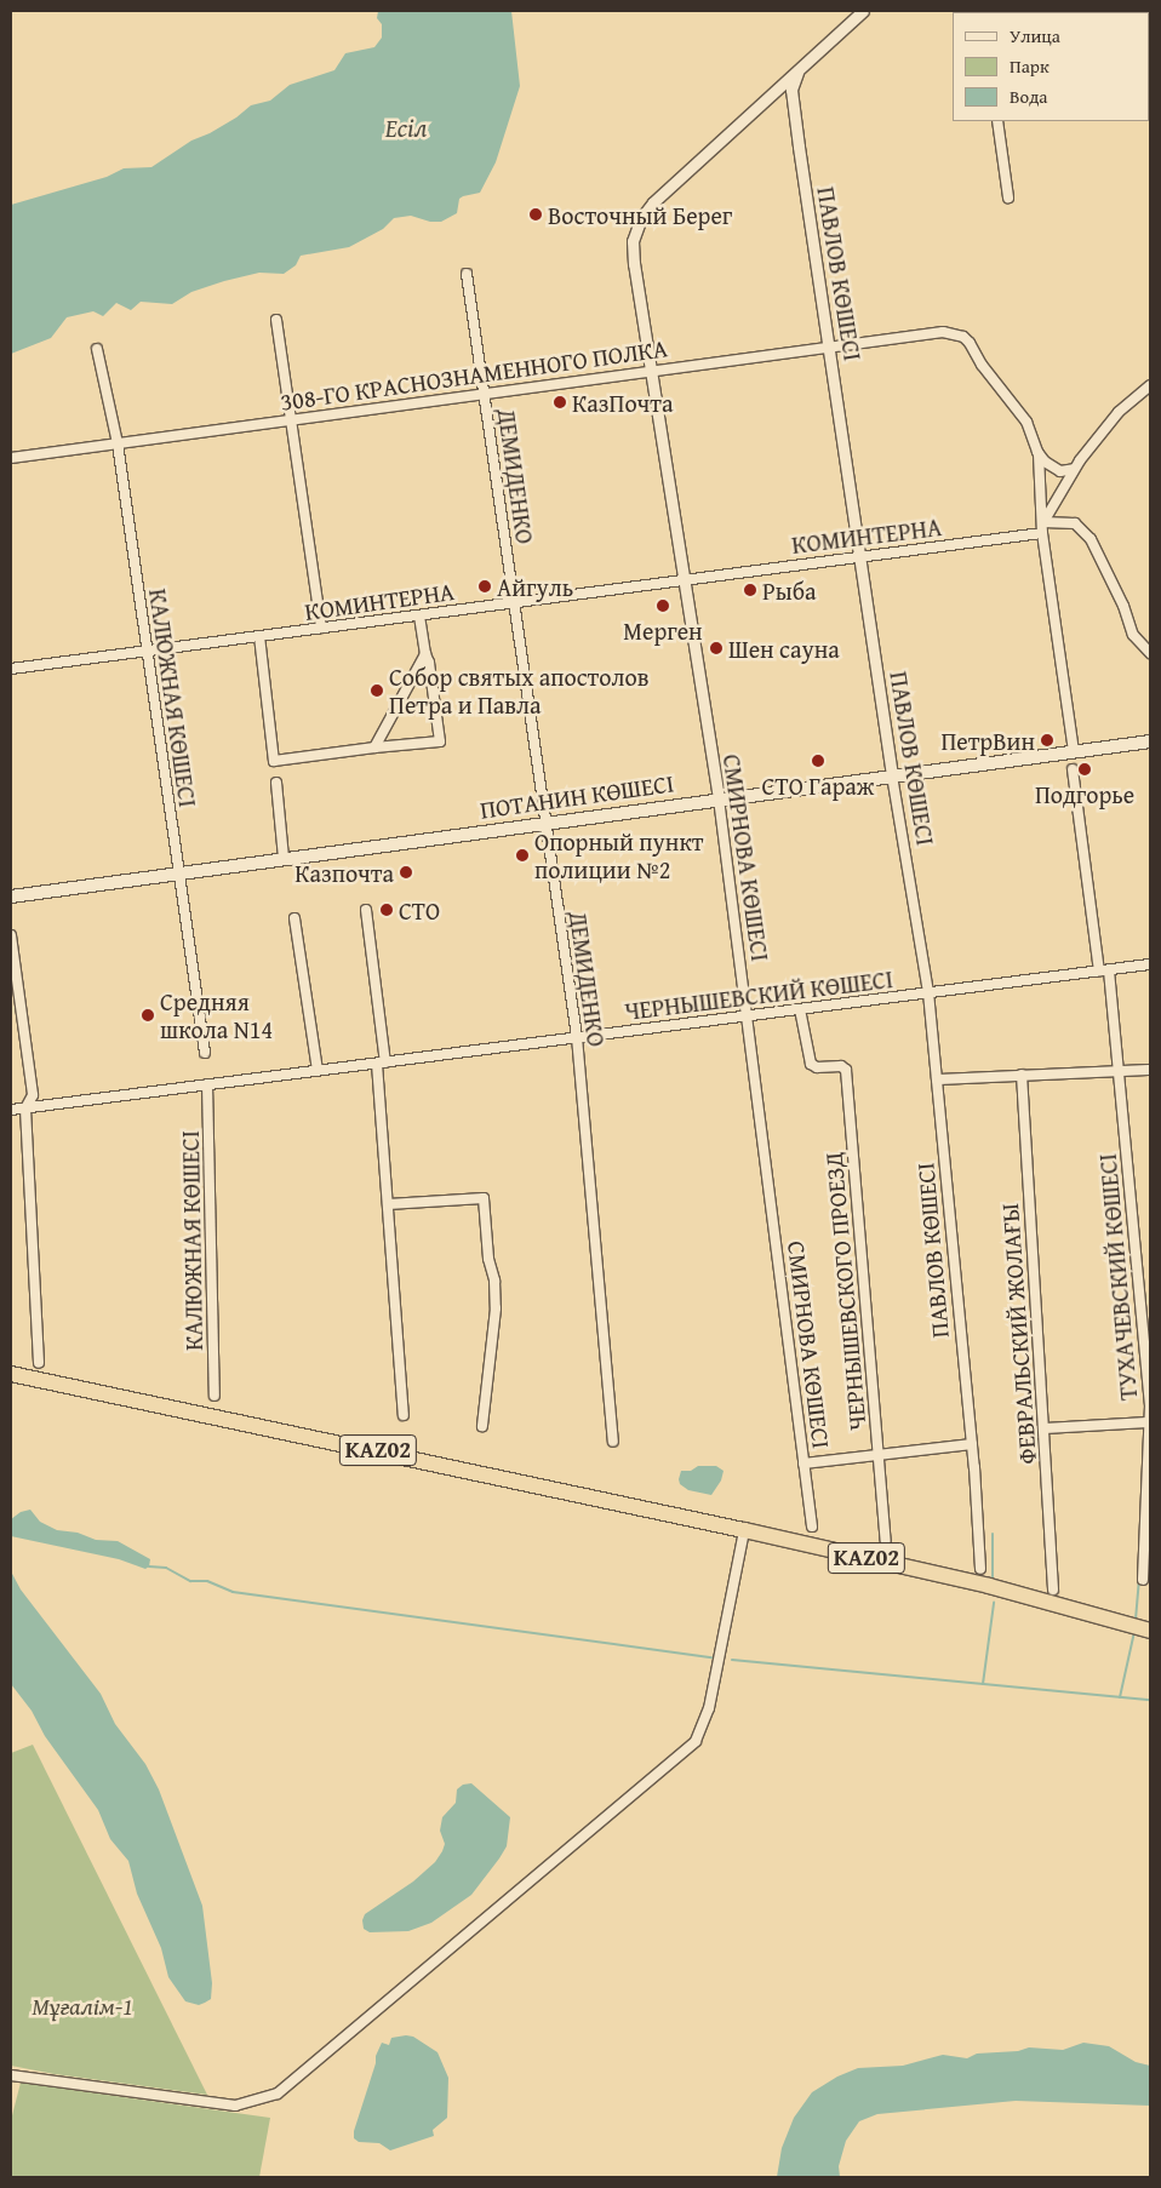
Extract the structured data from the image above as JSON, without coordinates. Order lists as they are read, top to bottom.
{
  "streets": {
    "highway": ["KAZ02"],
    "main road": ["ПОТАНИН КӨШЕСІ"],
    "street": [
      "ПАВЛОВ КӨШЕСІ",
      "308-ГО КРАСНОЗНАМЕННОГО ПОЛКА",
      "ДЕМИДЕНКО",
      "КОМИНТЕРНА",
      "КАЛЮЖНАЯ КӨШЕСІ",
      "СМИРНОВА КӨШЕСІ",
      "ЧЕРНЫШЕВСКИЙ КӨШЕСІ",
      "ТУХАЧЕВСКИЙ КӨШЕСІ",
      "ЧЕРНЫШЕВСКОГО ПРОЕЗД",
      "ФЕВРАЛЬСКИЙ ЖОЛАҒЫ"
    ]
  },
  "crossings": [
    ["ПАВЛОВ КӨШЕСІ", "308-ГО КРАСНОЗНАМЕННОГО ПОЛКА"],
    ["ПАВЛОВ КӨШЕСІ", "КОМИНТЕРНА"],
    ["ПАВЛОВ КӨШЕСІ", "ПОТАНИН КӨШЕСІ"],
    ["ПАВЛОВ КӨШЕСІ", "СМИРНОВА КӨШЕСІ"],
    ["ПАВЛОВ КӨШЕСІ", "ЧЕРНЫШЕВСКИЙ КӨШЕСІ"],
    ["308-ГО КРАСНОЗНАМЕННОГО ПОЛКА", "ДЕМИДЕНКО"],
    ["308-ГО КРАСНОЗНАМЕННОГО ПОЛКА", "КАЛЮЖНАЯ КӨШЕСІ"],
    ["308-ГО КРАСНОЗНАМЕННОГО ПОЛКА", "СМИРНОВА КӨШЕСІ"],
    ["ДЕМИДЕНКО", "КОМИНТЕРНА"],
    ["ДЕМИДЕНКО", "ПОТАНИН КӨШЕСІ"],
    ["ДЕМИДЕНКО", "ЧЕРНЫШЕВСКИЙ КӨШЕСІ"],
    ["КОМИНТЕРНА", "КАЛЮЖНАЯ КӨШЕСІ"],
    ["КОМИНТЕРНА", "СМИРНОВА КӨШЕСІ"],
    ["КАЛЮЖНАЯ КӨШЕСІ", "ПОТАНИН КӨШЕСІ"],
    ["КАЛЮЖНАЯ КӨШЕСІ", "ЧЕРНЫШЕВСКИЙ КӨШЕСІ"],
    ["ПОТАНИН КӨШЕСІ", "СМИРНОВА КӨШЕСІ"],
    ["СМИРНОВА КӨШЕСІ", "ЧЕРНЫШЕВСКИЙ КӨШЕСІ"],
    ["ЧЕРНЫШЕВСКИЙ КӨШЕСІ", "ТУХАЧЕВСКИЙ КӨШЕСІ"],
    ["ЧЕРНЫШЕВСКИЙ КӨШЕСІ", "ЧЕРНЫШЕВСКОГО ПРОЕЗД"]
  ],
  "water": ["Есіл"],
  "parks": ["Мұғалім-1"],
  "places": [
    "Восточный Берег",
    "КазПочта",
    "Айгуль",
    "Рыба",
    "Мерген",
    "Шен сауна",
    "Собор святых апостолов Петра и Павла",
    "ПетрВин",
    "СТО Гараж",
    "Подгорье",
    "Опорный пункт полиции №2",
    "Казпочта",
    "СТО",
    "Средняя школа N14"
  ],
  "legend": ["Улица", "Парк", "Вода"]
}
